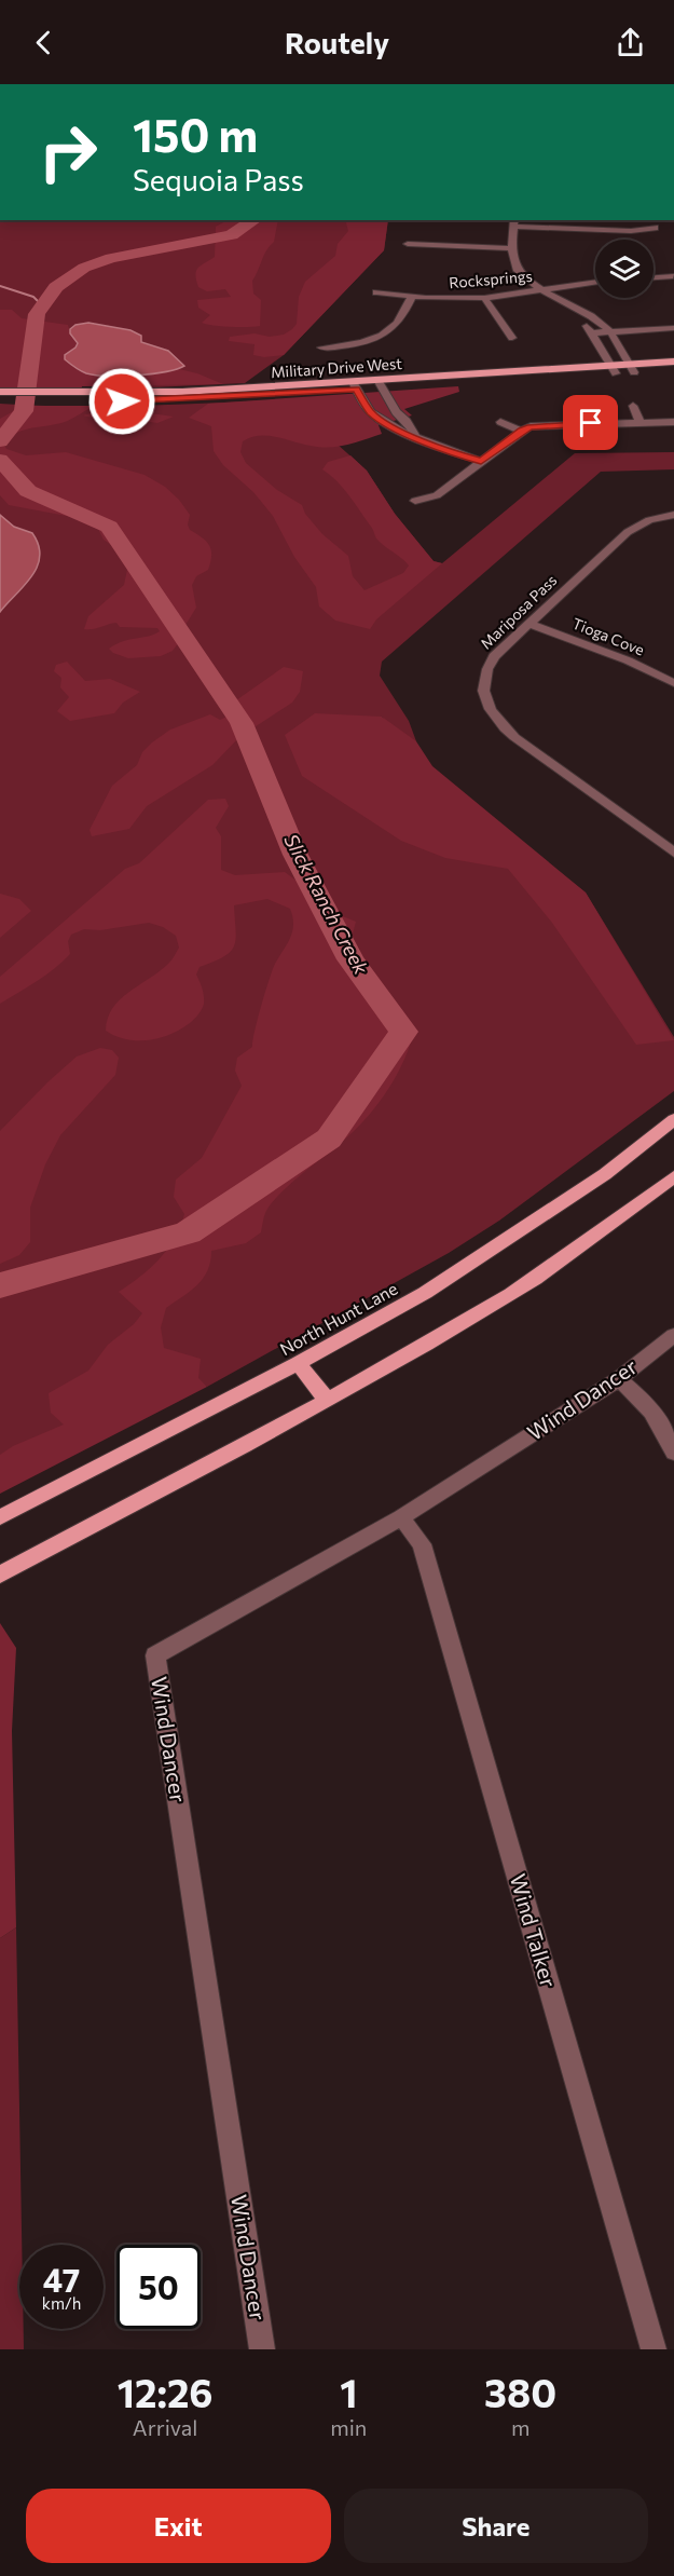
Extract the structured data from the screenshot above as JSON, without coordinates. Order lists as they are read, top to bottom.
{
  "streets": {
    "main road": ["Military Drive West", "North Hunt Lane"],
    "street": [
      "Rocksprings",
      "Mariposa Pass",
      "Tioga Cove",
      "Wind Dancer",
      "Wind Talker"
    ]
  },
  "crossings": [
    ["Mariposa Pass", "Tioga Cove"],
    ["Wind Dancer", "Wind Talker"]
  ],
  "water": ["Slick Ranch Creek"],
  "page": {
    "header": "Routely",
    "turn": ["150 m", "Sequoia Pass"],
    "speed": "47 km/h",
    "limit": "50",
    "eta": [
      "12:26",
      "Arrival",
      "1",
      "min",
      "380",
      "m"
    ],
    "buttons": ["Exit", "Share"]
  }
}
